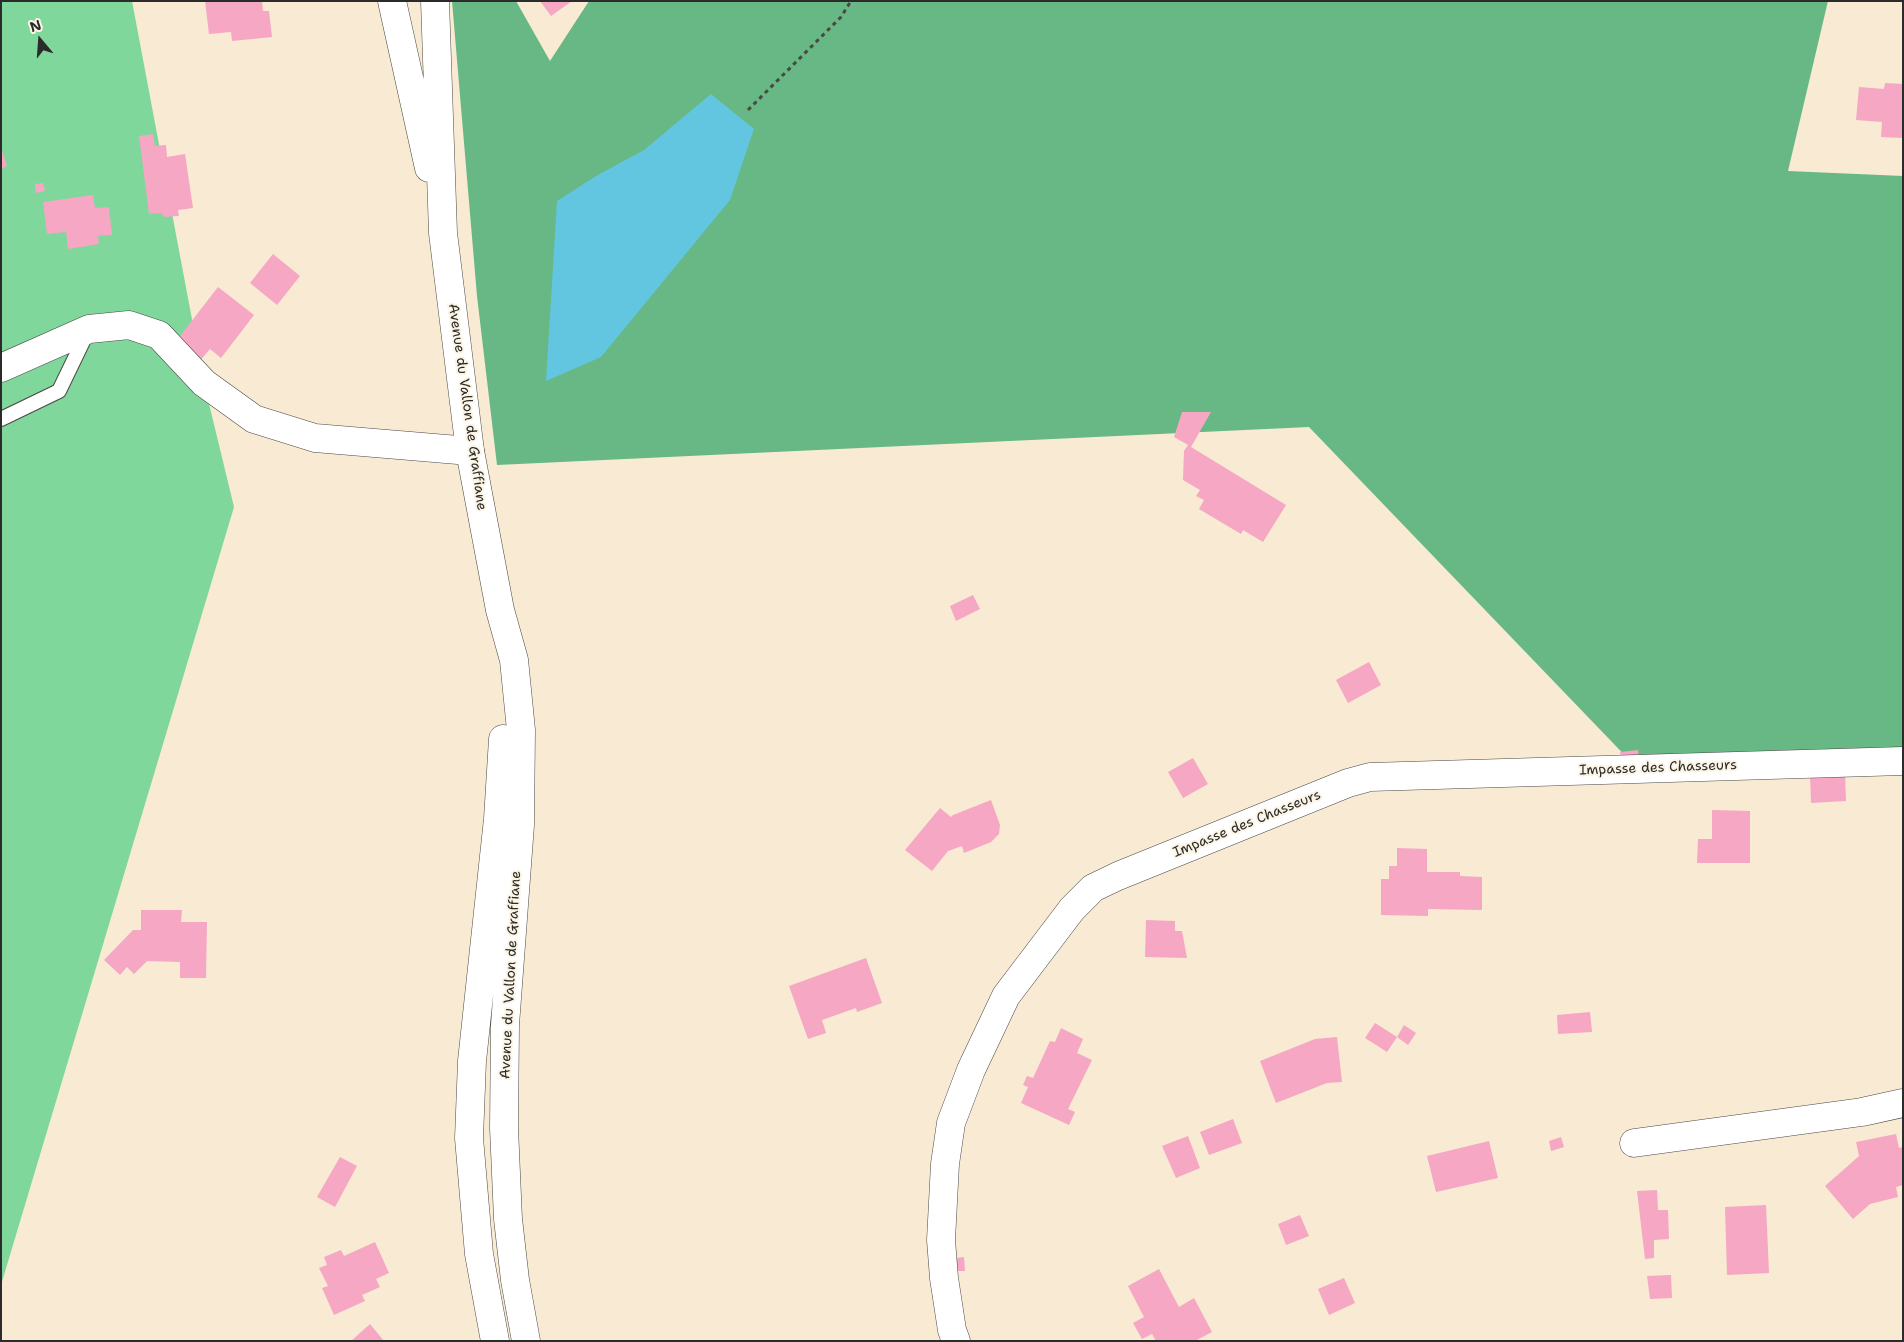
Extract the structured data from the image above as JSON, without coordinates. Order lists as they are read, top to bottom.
{
  "streets": {
    "street": ["Avenue du Vallon de Graffiane", "Impasse des Chasseurs"]
  },
  "north": "top"
}
